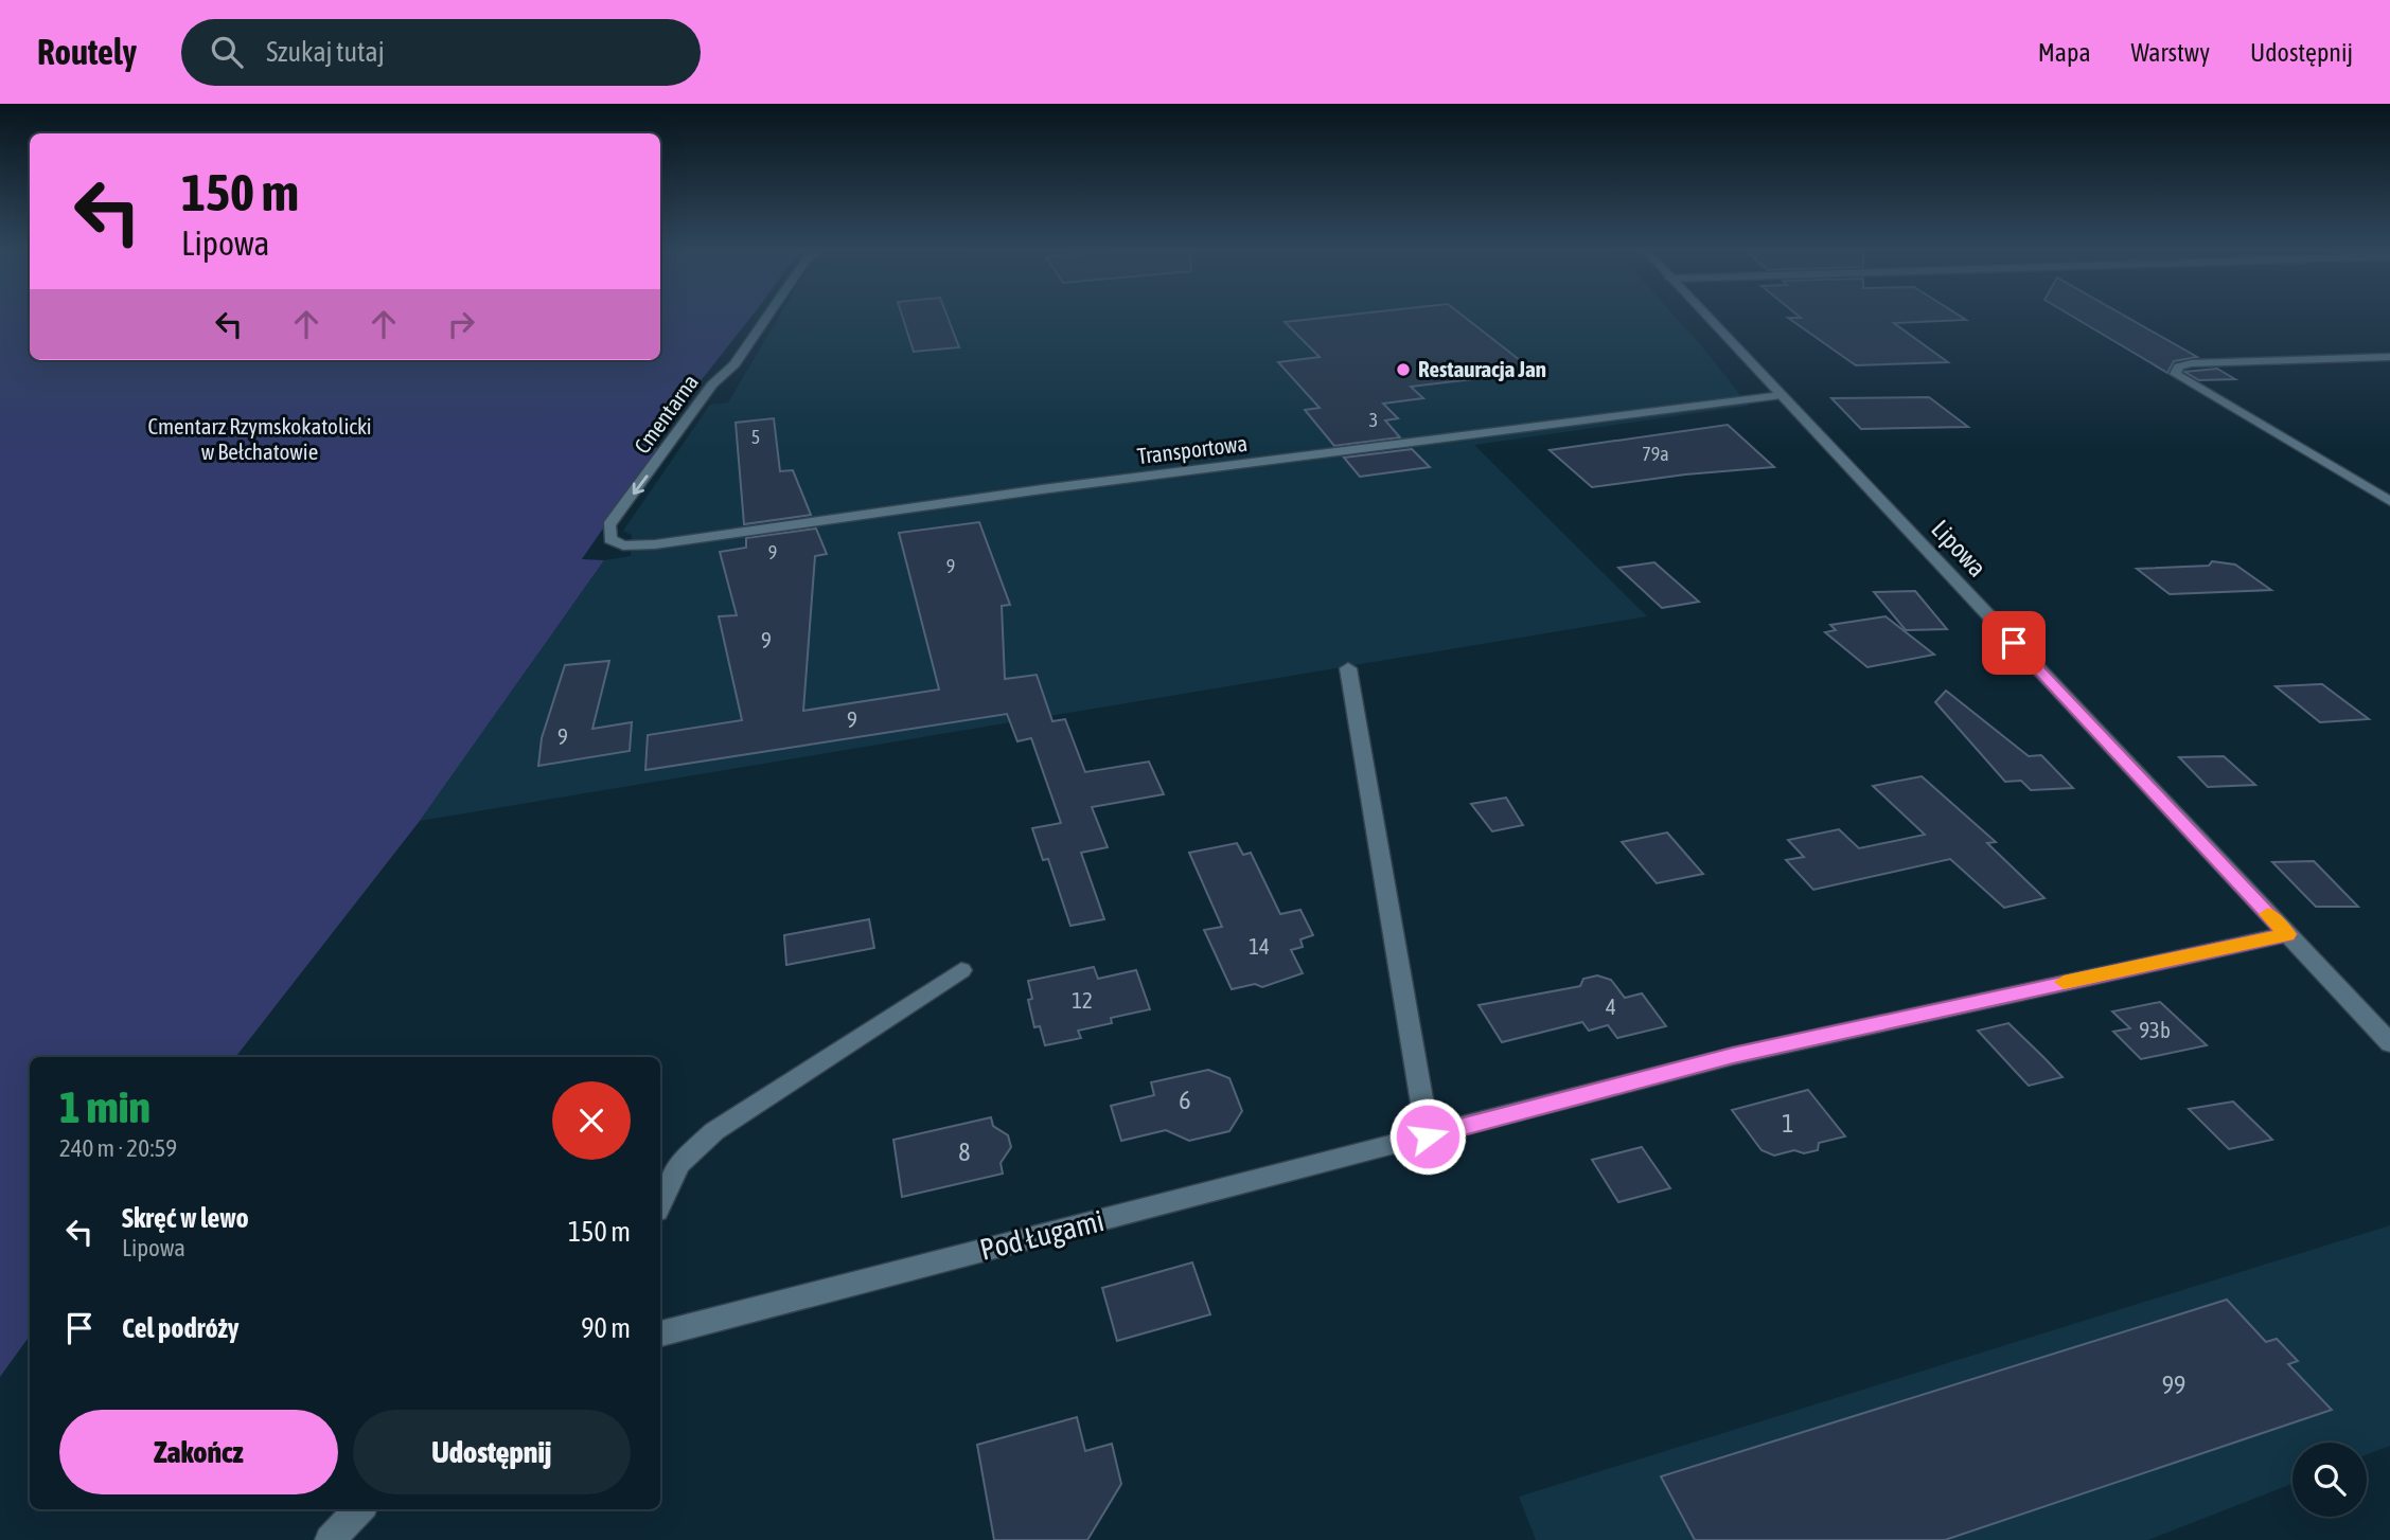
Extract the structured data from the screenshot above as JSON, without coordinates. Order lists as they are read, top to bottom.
{
  "streets": {
    "street": [
      "Cmentarna",
      "Transportowa",
      "Lipowa",
      "Pod Ługami"
    ]
  },
  "crossings": [
    ["Cmentarna", "Transportowa"],
    ["Transportowa", "Lipowa"],
    ["Lipowa", "Pod Ługami"]
  ],
  "one_way": ["Cmentarna"],
  "parks": ["Cmentarz Rzymskokatolicki w Bełchatowie"],
  "places": ["Restauracja Jan"],
  "house_numbers": [
    "3",
    "5",
    "79a",
    "9",
    "9",
    "9",
    "9",
    "9",
    "14",
    "12",
    "4",
    "93b",
    "6",
    "1",
    "8",
    "99"
  ],
  "page": {
    "header": "Routely",
    "search": "Szukaj tutaj",
    "nav": ["Mapa", "Warstwy", "Udostępnij"],
    "turn": ["150 m", "Lipowa"],
    "heading": ["1 min", "240 m · 20:59"],
    "list": [
      {
        "name": "Skręć w lewo",
        "note": "Lipowa",
        "value": "150 m"
      },
      {
        "name": "Cel podróży",
        "value": "90 m"
      }
    ],
    "buttons": ["Zakończ", "Udostępnij"]
  }
}
